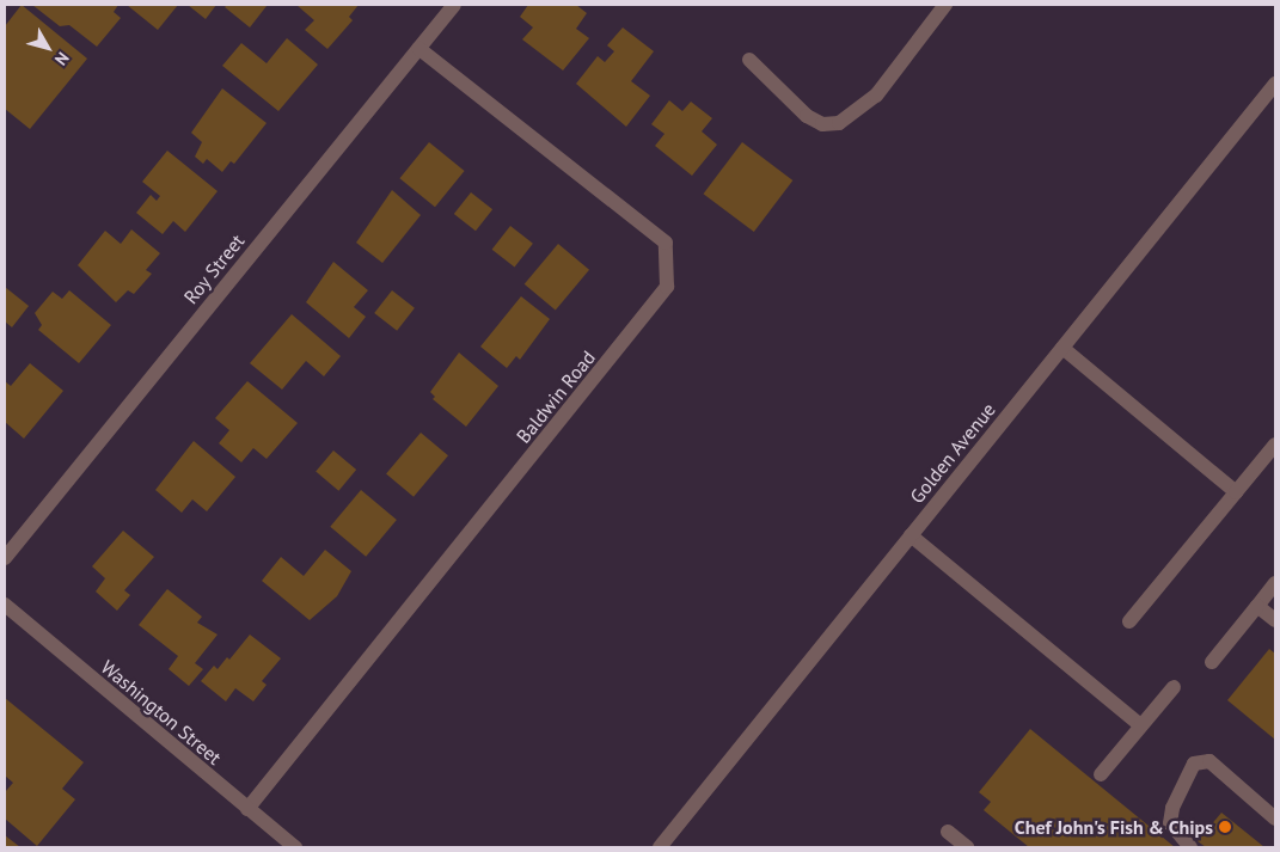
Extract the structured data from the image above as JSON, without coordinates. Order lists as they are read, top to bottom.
{
  "streets": {
    "street": [
      "Roy Street",
      "Baldwin Road",
      "Golden Avenue",
      "Washington Street"
    ]
  },
  "crossings": [
    ["Roy Street", "Baldwin Road"],
    ["Baldwin Road", "Washington Street"]
  ],
  "places": ["Chef John's Fish & Chips"],
  "north": "bottom right"
}
